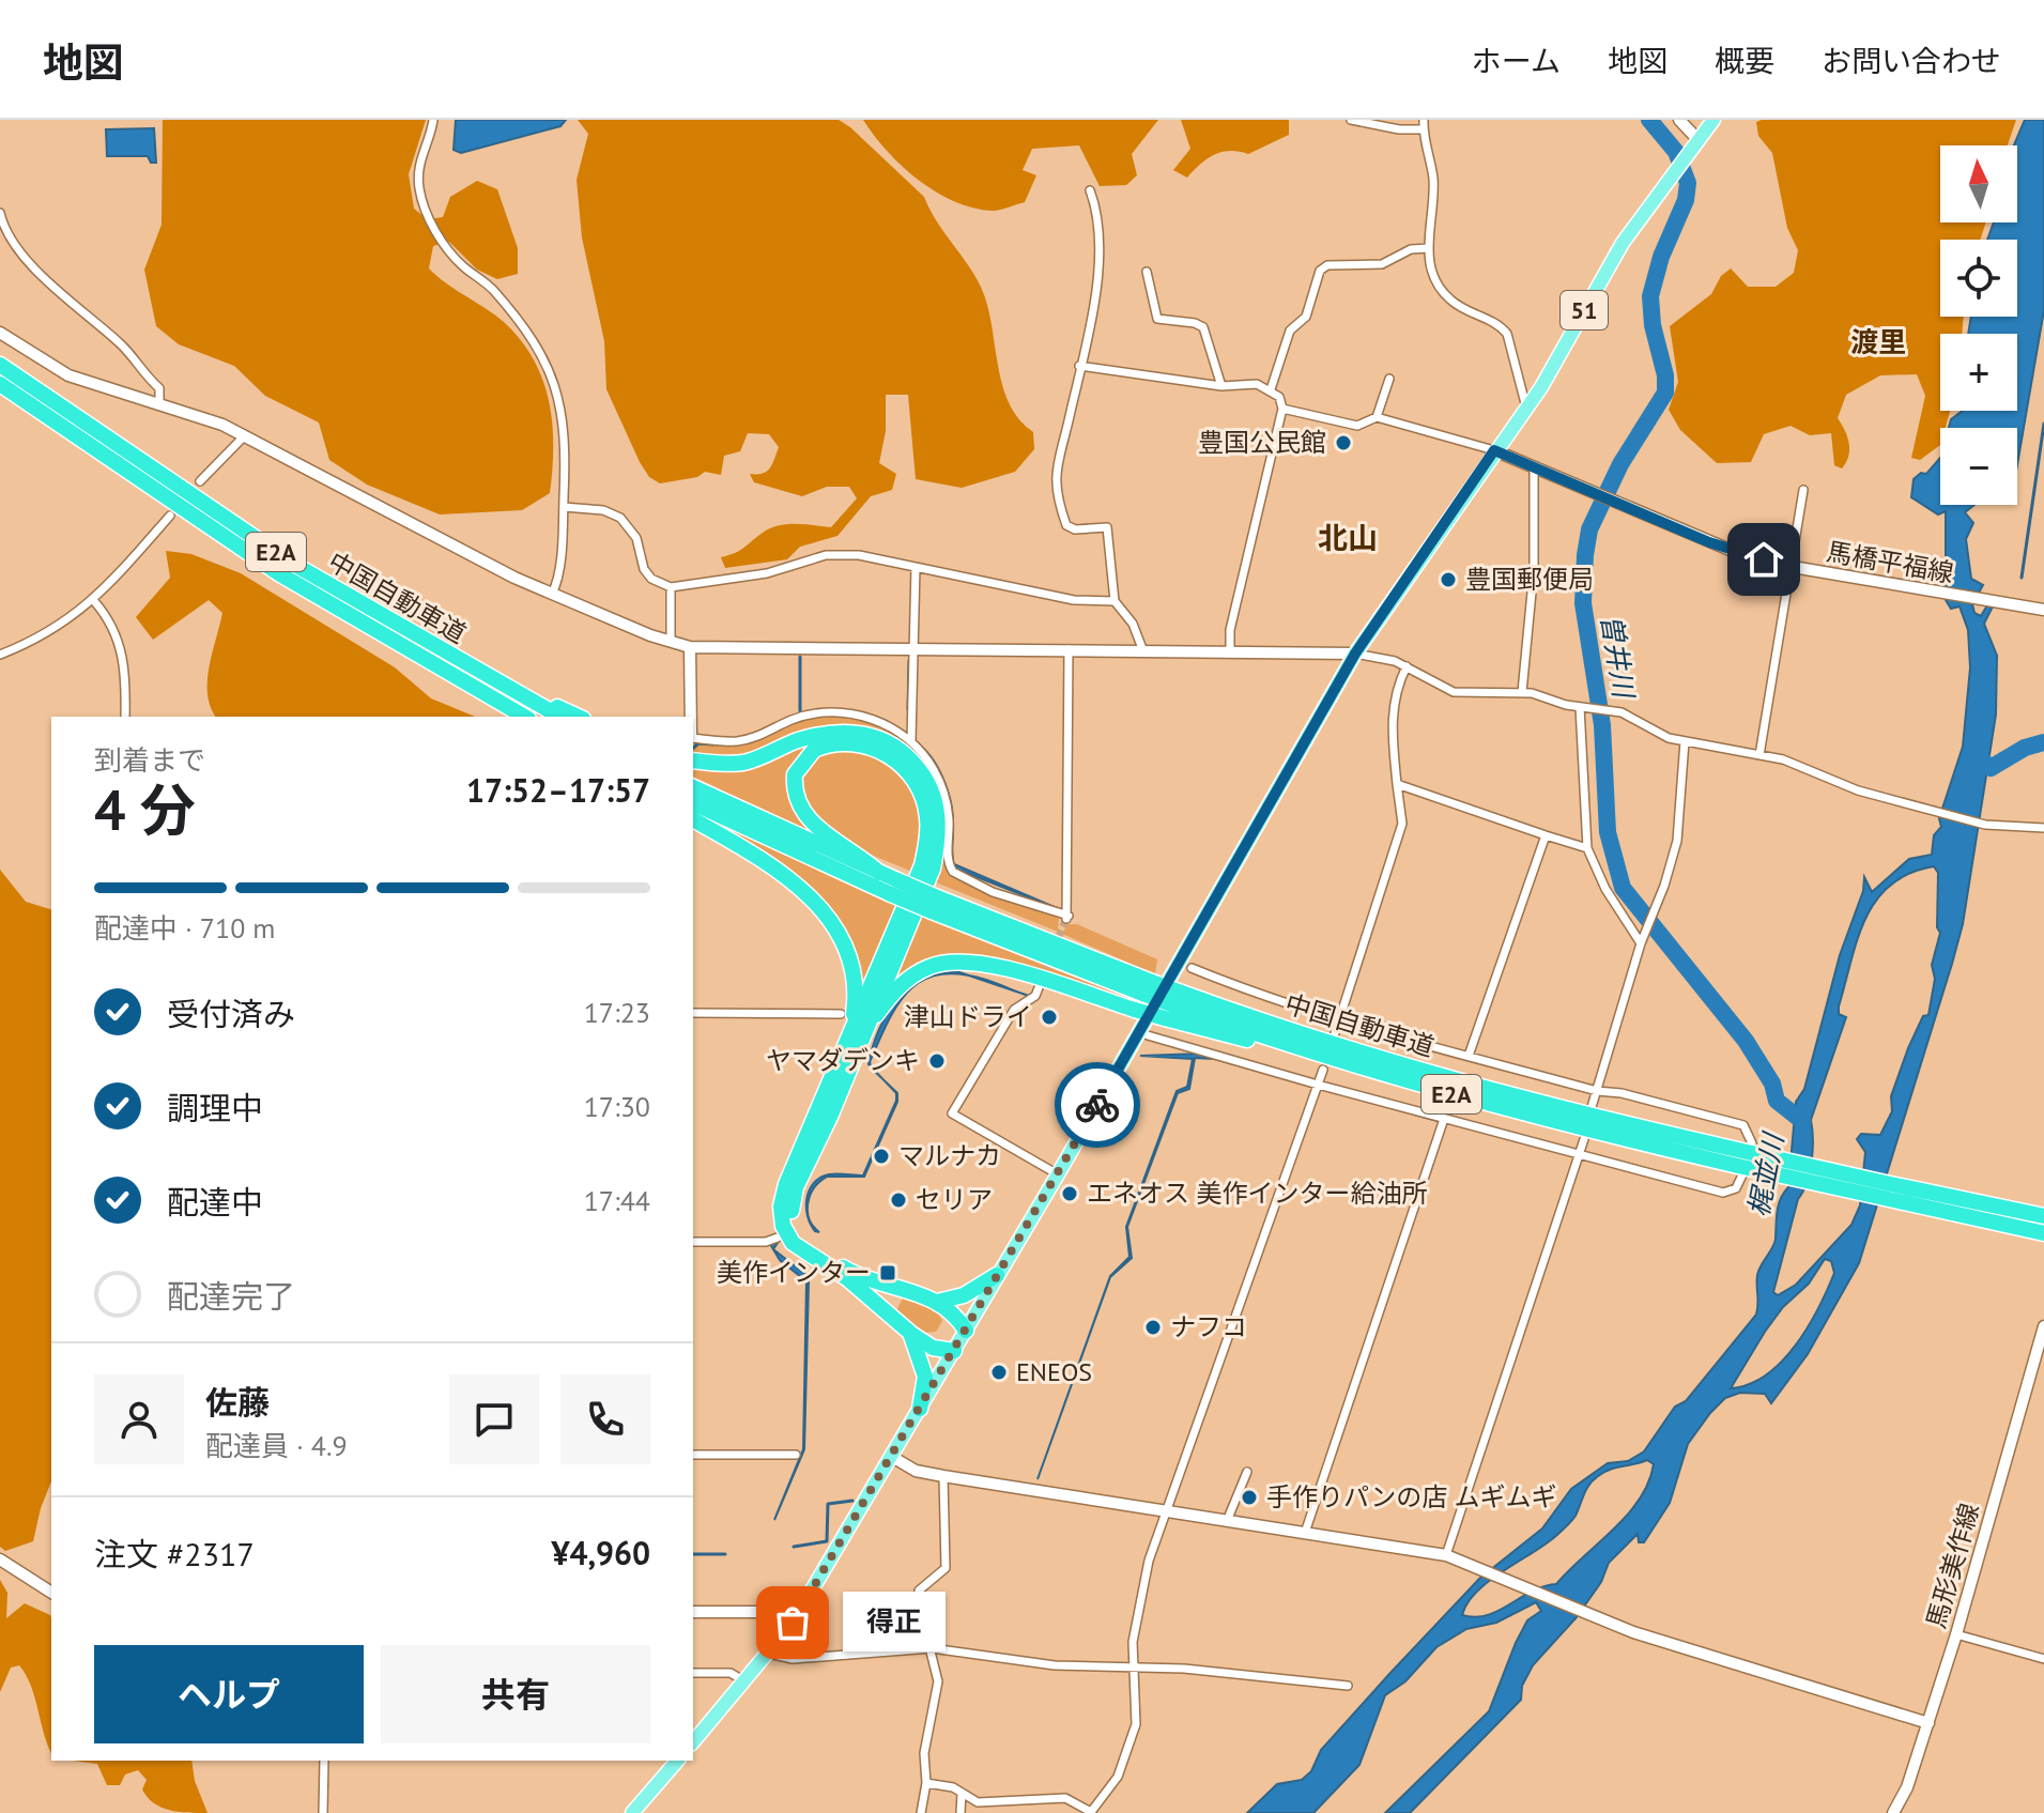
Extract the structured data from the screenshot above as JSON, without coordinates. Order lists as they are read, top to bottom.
{
  "streets": {
    "highway": ["E2A", "中国自動車道"],
    "main road": ["51"],
    "street": ["馬橋平福線", "馬形美作線"]
  },
  "crossings": [
    ["51", "馬橋平福線"]
  ],
  "districts": ["渡里", "北山"],
  "water": ["曽井川", "梶並川"],
  "places": {
    "other": [
      "豊国公民館",
      "豊国郵便局",
      "津山ドライ",
      "ヤマダデンキ",
      "マルナカ",
      "エネオス 美作インター給油所",
      "セリア",
      "ナフコ",
      "ENEOS",
      "手作りパンの店 ムギムギ",
      "得正"
    ],
    "transit": ["美作インター"]
  },
  "north": "top",
  "page": {
    "header": "地図",
    "nav": [
      "ホーム",
      "地図",
      "概要",
      "お問い合わせ"
    ],
    "map_buttons": ["+", "−"],
    "heading": ["4 分", "到着まで", "17:52–17:57"],
    "panel": [
      "佐藤",
      "配達員 · 4.9",
      "注文 #2317",
      "¥4,960"
    ],
    "bar": "配達中 · 710 m",
    "list": [
      ["受付済み", "17:23"],
      ["調理中", "17:30"],
      ["配達中", "17:44"],
      "配達完了"
    ],
    "bubble": "得正",
    "buttons": ["ヘルプ", "共有"]
  }
}
